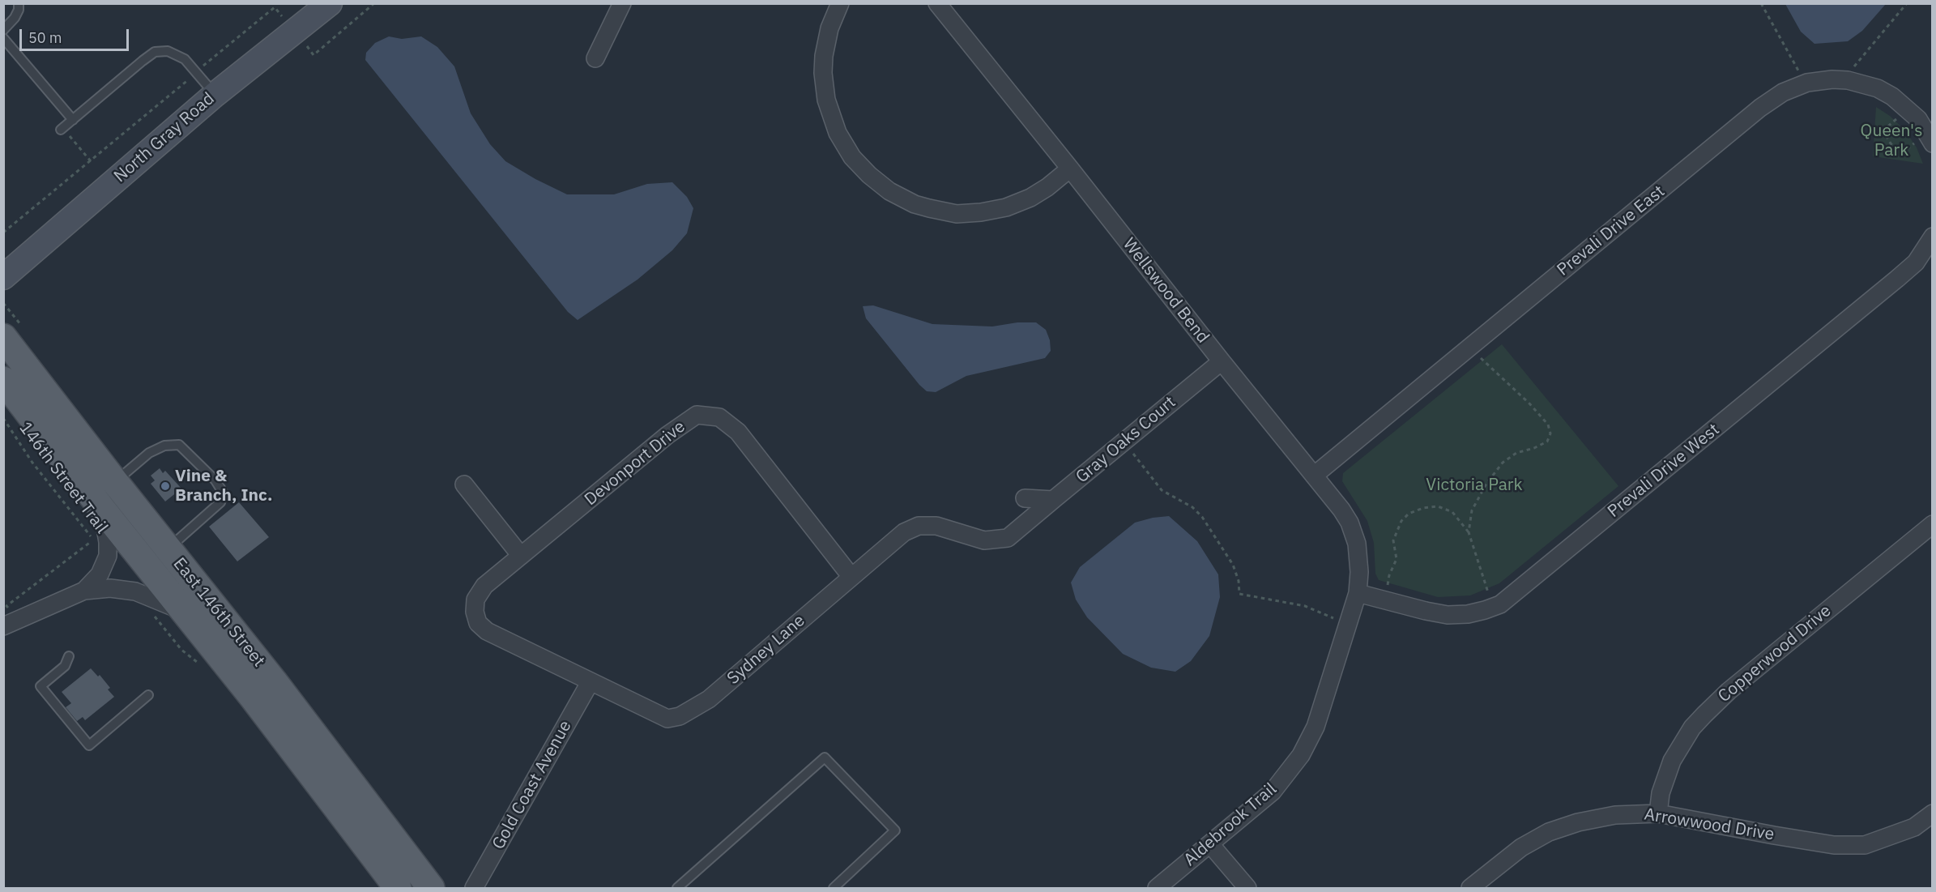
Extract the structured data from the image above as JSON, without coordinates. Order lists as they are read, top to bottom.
{
  "streets": {
    "main road": ["East 146th Street"],
    "street": [
      "North Gray Road",
      "Prevali Drive East",
      "Wellswood Bend",
      "Gray Oaks Court",
      "Devonport Drive",
      "Prevali Drive West",
      "Sydney Lane",
      "Copperwood Drive",
      "Gold Coast Avenue",
      "Aldebrook Trail",
      "Arrowwood Drive"
    ],
    "path": ["146th Street Trail"]
  },
  "crossings": [
    ["Prevali Drive East", "Wellswood Bend"],
    ["Wellswood Bend", "Gray Oaks Court"],
    ["Wellswood Bend", "Prevali Drive West"],
    ["Wellswood Bend", "Aldebrook Trail"],
    ["Gray Oaks Court", "Sydney Lane"],
    ["Devonport Drive", "Sydney Lane"],
    ["Prevali Drive West", "Aldebrook Trail"],
    ["Sydney Lane", "Gold Coast Avenue"],
    ["Copperwood Drive", "Arrowwood Drive"]
  ],
  "parks": ["Queen's Park", "Victoria Park"],
  "places": ["Vine & Branch, Inc."],
  "scale_bar": "50 m"
}
